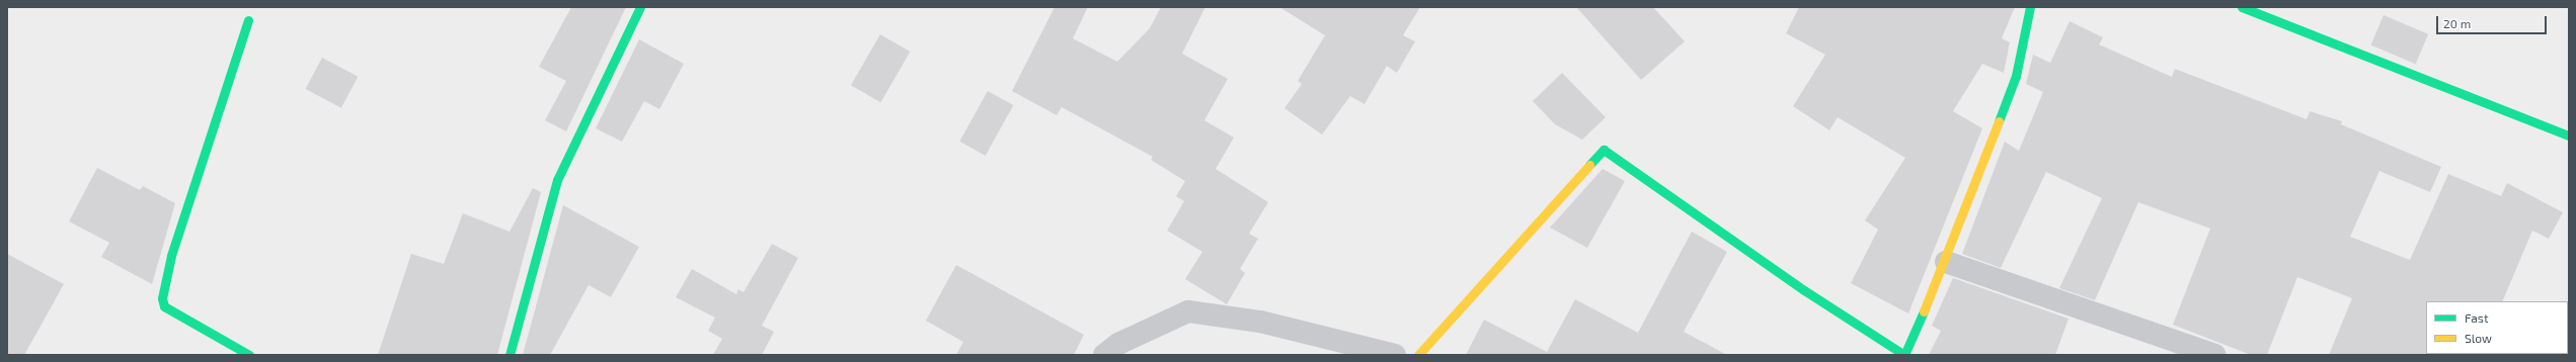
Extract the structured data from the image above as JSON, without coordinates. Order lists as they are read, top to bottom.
{
  "legend": ["Fast", "Slow"],
  "scale_bar": "20 m"
}
